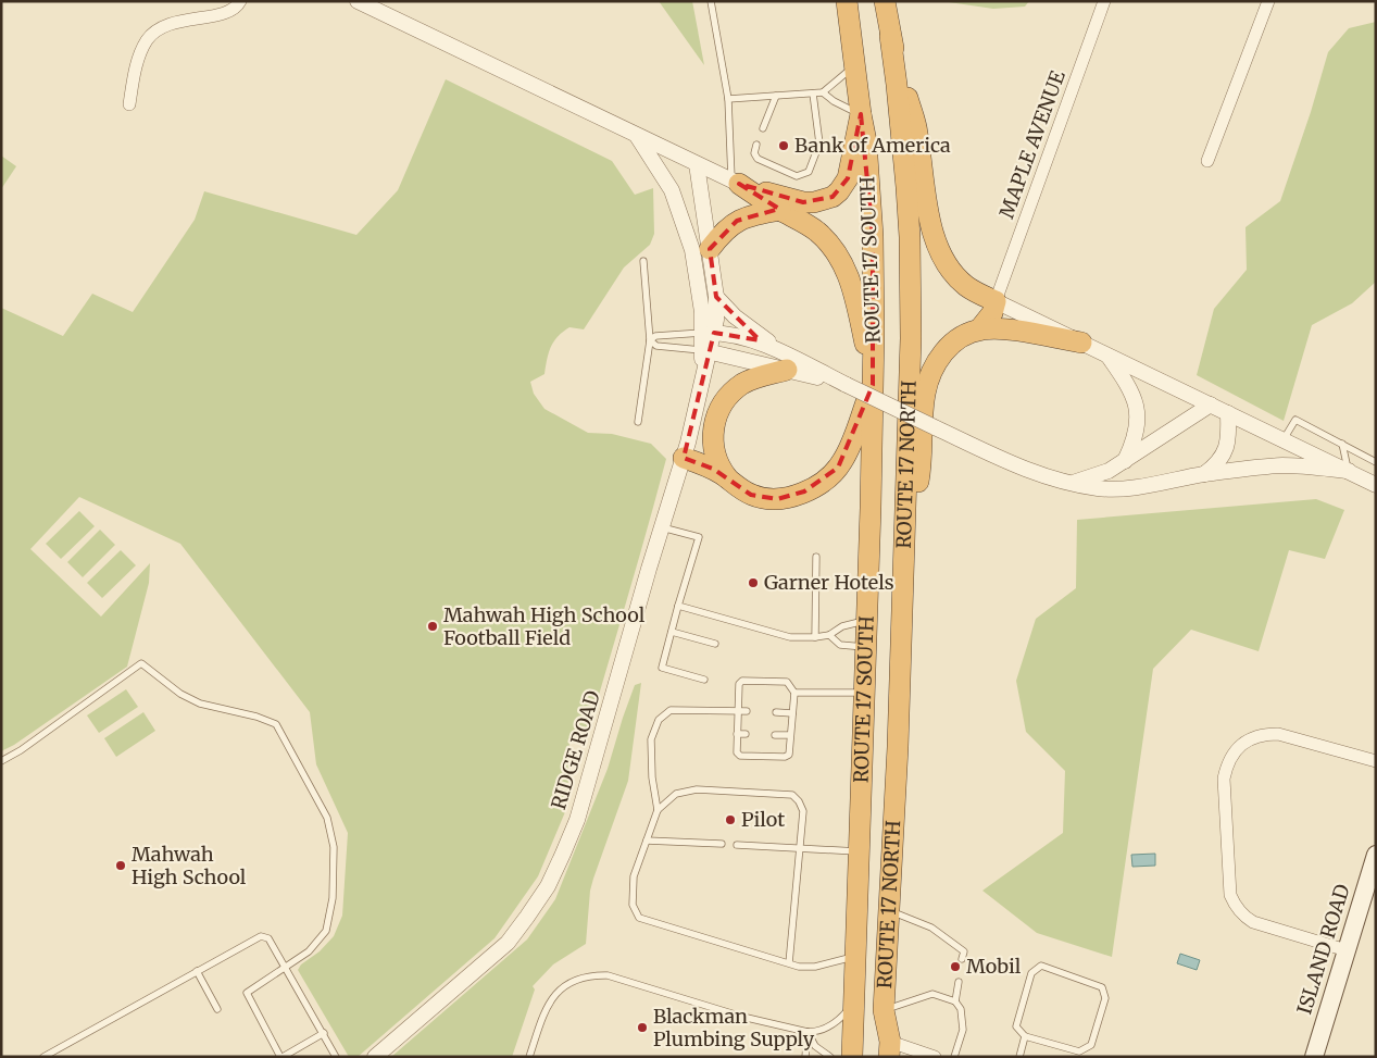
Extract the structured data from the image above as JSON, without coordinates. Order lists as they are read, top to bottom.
{
  "streets": {
    "highway": ["ROUTE 17 SOUTH", "ROUTE 17 NORTH"],
    "main road": ["ISLAND ROAD"],
    "street": ["MAPLE AVENUE", "RIDGE ROAD"]
  },
  "places": [
    "Bank of America",
    "Garner Hotels",
    "Mahwah High School Football Field",
    "Pilot",
    "Mahwah High School",
    "Mobil",
    "Blackman Plumbing Supply"
  ]
}
